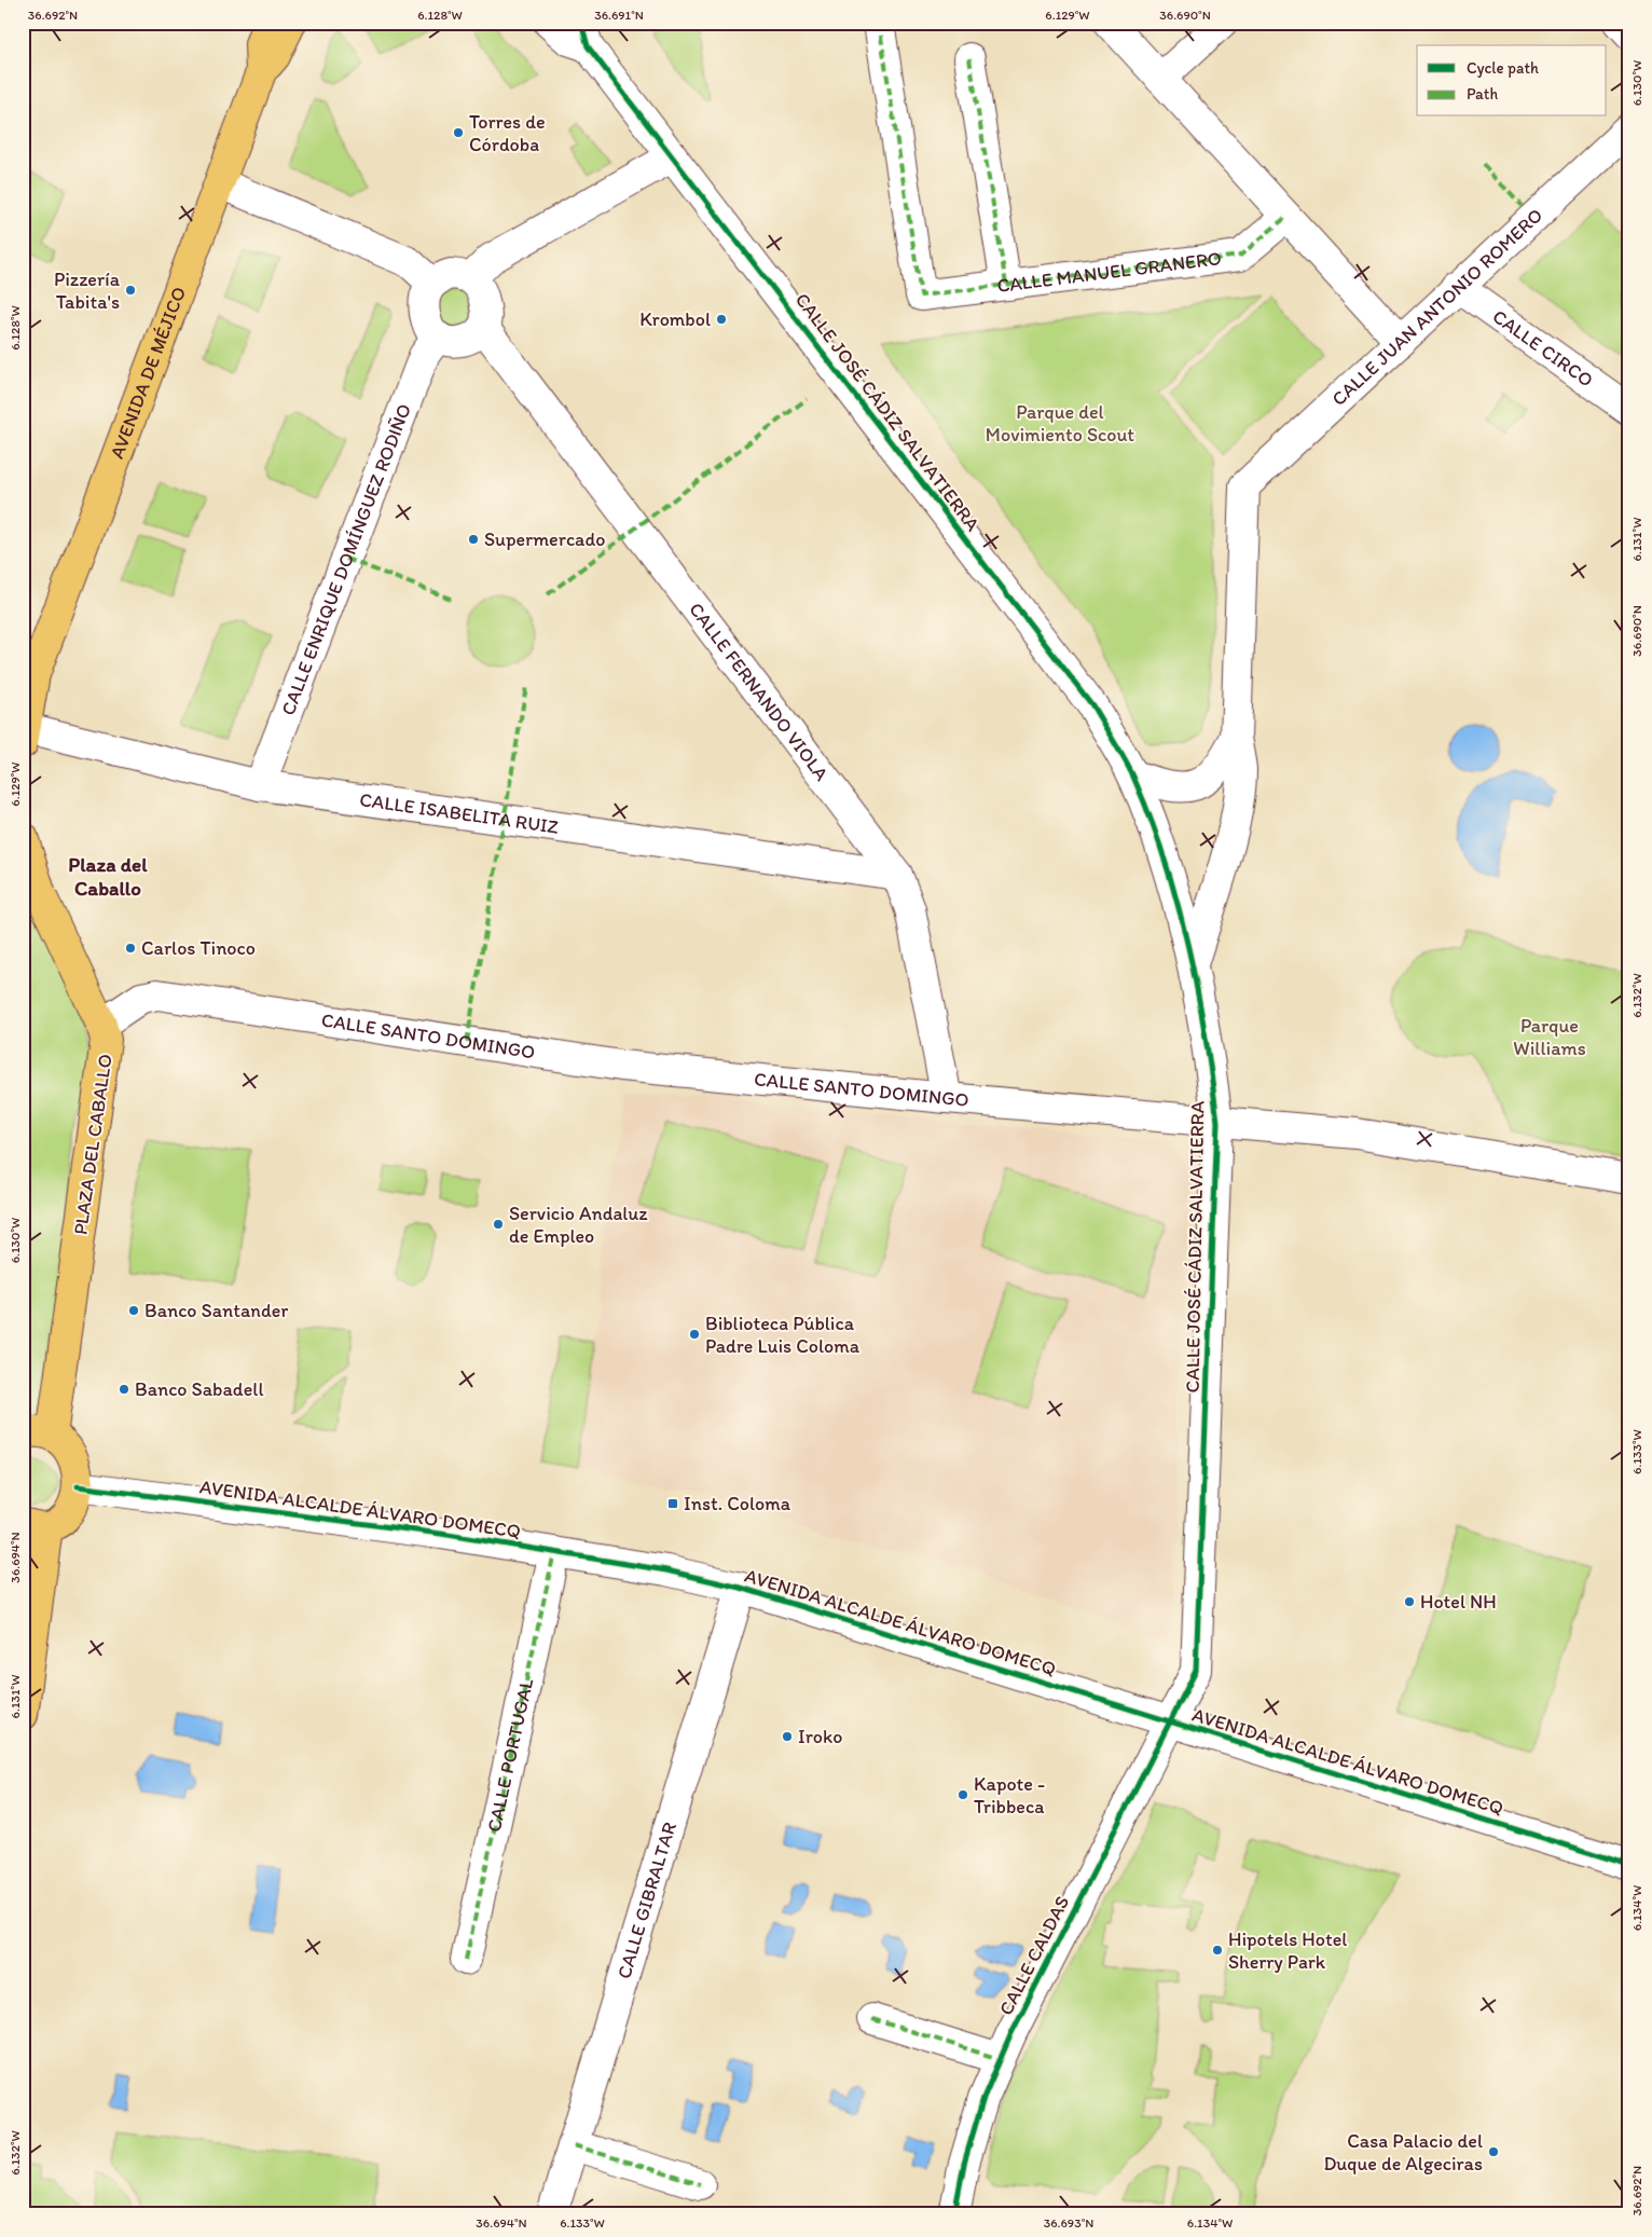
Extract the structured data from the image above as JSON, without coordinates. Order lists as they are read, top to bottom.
{
  "streets": {
    "main road": ["AVENIDA DE MÉJICO", "PLAZA DEL CABALLO"],
    "street": [
      "CALLE MANUEL GRANERO",
      "CALLE JUAN ANTONIO ROMERO",
      "CALLE CIRCO",
      "CALLE JOSÉ CÁDIZ SALVATIERRA",
      "CALLE ENRIQUE DOMÍNGUEZ RODIÑO",
      "CALLE FERNANDO VIOLA",
      "CALLE ISABELITA RUIZ",
      "CALLE SANTO DOMINGO",
      "AVENIDA ALCALDE ÁLVARO DOMECQ",
      "CALLE PORTUGAL",
      "CALLE GIBRALTAR",
      "CALLE CALDAS"
    ]
  },
  "crossings": [
    ["CALLE JUAN ANTONIO ROMERO", "CALLE CIRCO"],
    ["CALLE JOSÉ CÁDIZ SALVATIERRA", "CALLE SANTO DOMINGO"],
    ["CALLE JOSÉ CÁDIZ SALVATIERRA", "AVENIDA ALCALDE ÁLVARO DOMECQ"],
    ["CALLE JOSÉ CÁDIZ SALVATIERRA", "CALLE CALDAS"],
    ["CALLE ENRIQUE DOMÍNGUEZ RODIÑO", "CALLE FERNANDO VIOLA"],
    ["CALLE ENRIQUE DOMÍNGUEZ RODIÑO", "CALLE ISABELITA RUIZ"],
    ["CALLE FERNANDO VIOLA", "CALLE ISABELITA RUIZ"],
    ["CALLE FERNANDO VIOLA", "CALLE SANTO DOMINGO"],
    ["CALLE SANTO DOMINGO", "PLAZA DEL CABALLO"],
    ["AVENIDA ALCALDE ÁLVARO DOMECQ", "CALLE PORTUGAL"],
    ["AVENIDA ALCALDE ÁLVARO DOMECQ", "CALLE GIBRALTAR"],
    ["AVENIDA ALCALDE ÁLVARO DOMECQ", "CALLE CALDAS"]
  ],
  "districts": ["Plaza del Caballo"],
  "parks": ["Parque del Movimiento Scout", "Parque Williams"],
  "places": {
    "other": [
      "Torres de Córdoba",
      "Pizzería Tabita's",
      "Krombol",
      "Supermercado",
      "Carlos Tinoco",
      "Servicio Andaluz de Empleo",
      "Banco Santander",
      "Biblioteca Pública Padre Luis Coloma",
      "Banco Sabadell",
      "Hotel NH",
      "Iroko",
      "Kapote - Tribbeca",
      "Hipotels Hotel Sherry Park",
      "Casa Palacio del Duque de Algeciras"
    ],
    "transit": ["Inst. Coloma"]
  },
  "legend": ["Cycle path", "Path"],
  "coordinates": [
    "36.692°N",
    "6.128°W",
    "36.691°N",
    "6.129°W",
    "36.690°N",
    "6.130°W",
    "6.131°W",
    "6.132°W",
    "6.133°W",
    "36.694°N",
    "6.134°W",
    "36.693°N"
  ]
}
